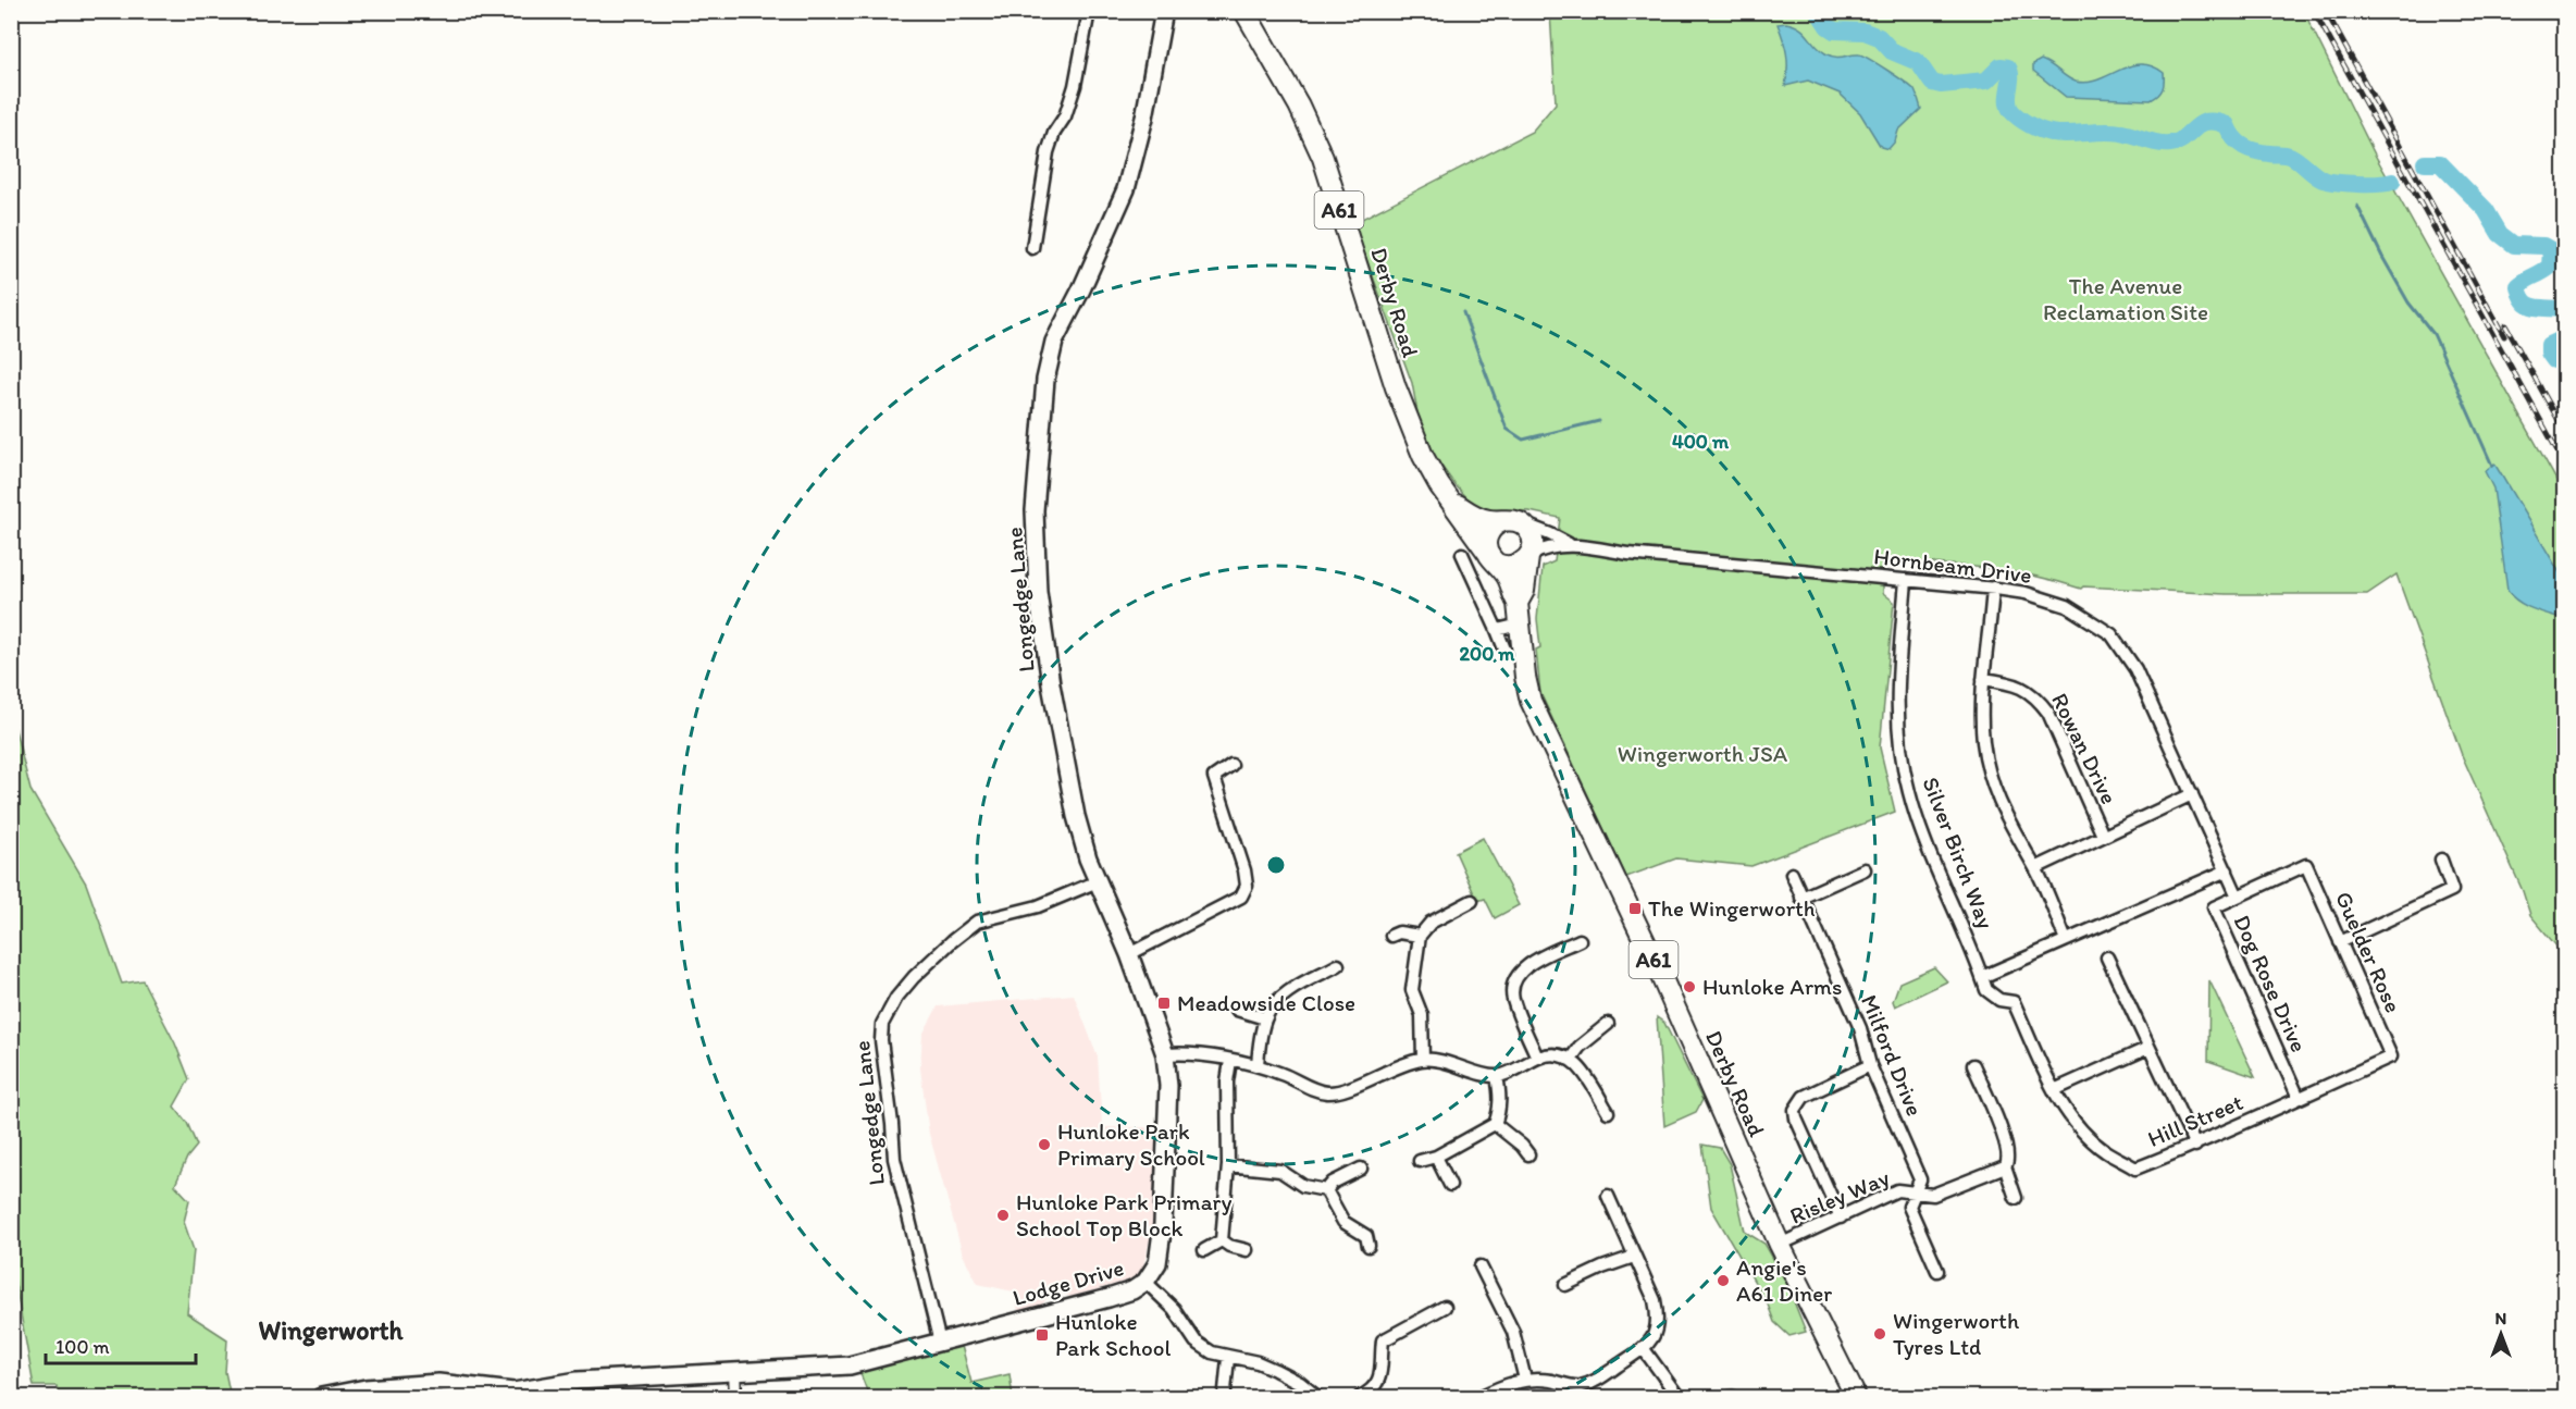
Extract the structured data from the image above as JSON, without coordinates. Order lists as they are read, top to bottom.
{
  "streets": {
    "highway": ["A61", "Derby Road"],
    "street": [
      "Hornbeam Drive",
      "Longedge Lane",
      "Rowan Drive",
      "Silver Birch Way",
      "Guelder Rose",
      "Dog Rose Drive",
      "Milford Drive",
      "Hill Street",
      "Risley Way",
      "Lodge Drive"
    ]
  },
  "crossings": [
    ["Derby Road", "Hornbeam Drive"],
    ["Derby Road", "Risley Way"],
    ["Hornbeam Drive", "Silver Birch Way"],
    ["Hornbeam Drive", "Dog Rose Drive"],
    ["Longedge Lane", "Lodge Drive"],
    ["Silver Birch Way", "Hill Street"],
    ["Guelder Rose", "Dog Rose Drive"],
    ["Guelder Rose", "Hill Street"],
    ["Dog Rose Drive", "Hill Street"],
    ["Milford Drive", "Risley Way"]
  ],
  "districts": ["Wingerworth"],
  "parks": ["The Avenue Reclamation Site", "Wingerworth JSA"],
  "places": {
    "transit": ["The Wingerworth", "Meadowside Close", "Hunloke Park School"],
    "other": [
      "Hunloke Arms",
      "Hunloke Park Primary School",
      "Hunloke Park Primary School Top Block",
      "Angie's A61 Diner",
      "Wingerworth Tyres Ltd"
    ]
  },
  "scale_bar": "100 m",
  "north": "top",
  "rings": ["400 m", "200 m"]
}
